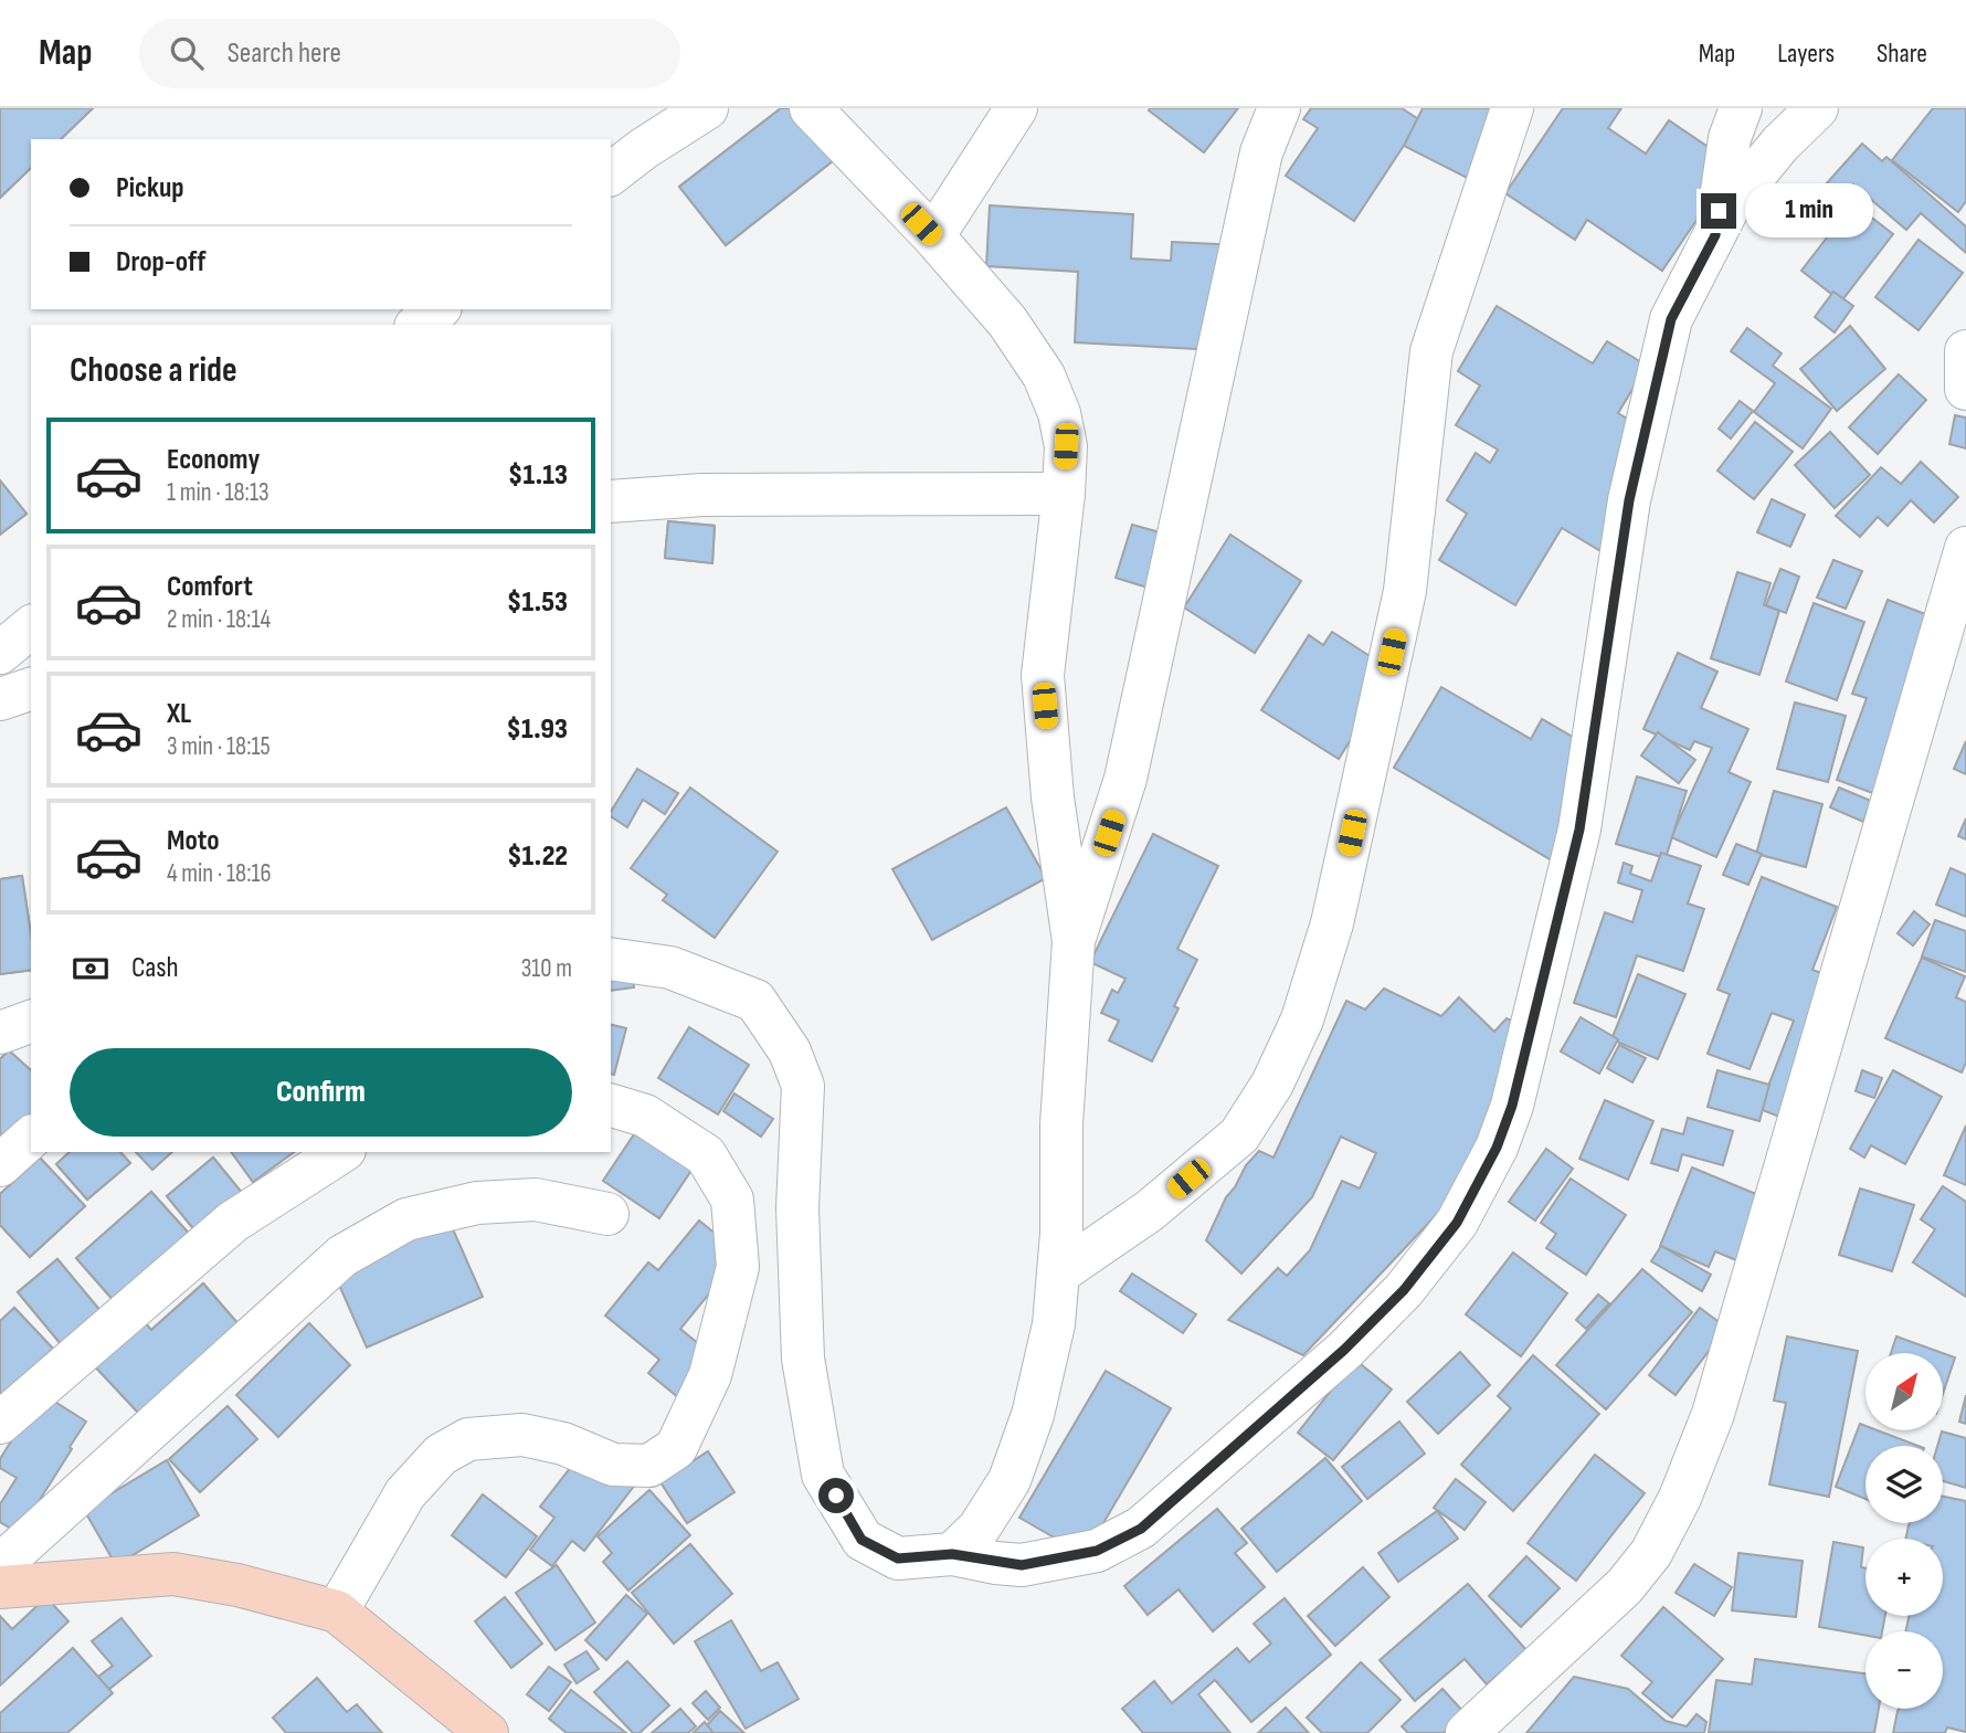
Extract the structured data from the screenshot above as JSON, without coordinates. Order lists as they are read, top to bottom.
{
  "north": "top right",
  "page": {
    "header": "Map",
    "search": "Search here",
    "nav": ["Map", "Layers", "Share"],
    "banner": ["Pickup", "Drop-off"],
    "bubble": "1 min",
    "heading": "Choose a ride",
    "list": [
      {
        "name": "Economy",
        "note": "1 min · 18:13",
        "value": "$1.13"
      },
      {
        "name": "Comfort",
        "note": "2 min · 18:14",
        "value": "$1.53"
      },
      {
        "name": "XL",
        "note": "3 min · 18:15",
        "value": "$1.93"
      },
      {
        "name": "Moto",
        "note": "4 min · 18:16",
        "value": "$1.22"
      }
    ],
    "pay": ["Cash", "310 m"],
    "buttons": "Confirm",
    "map_buttons": ["+", "−"]
  }
}
